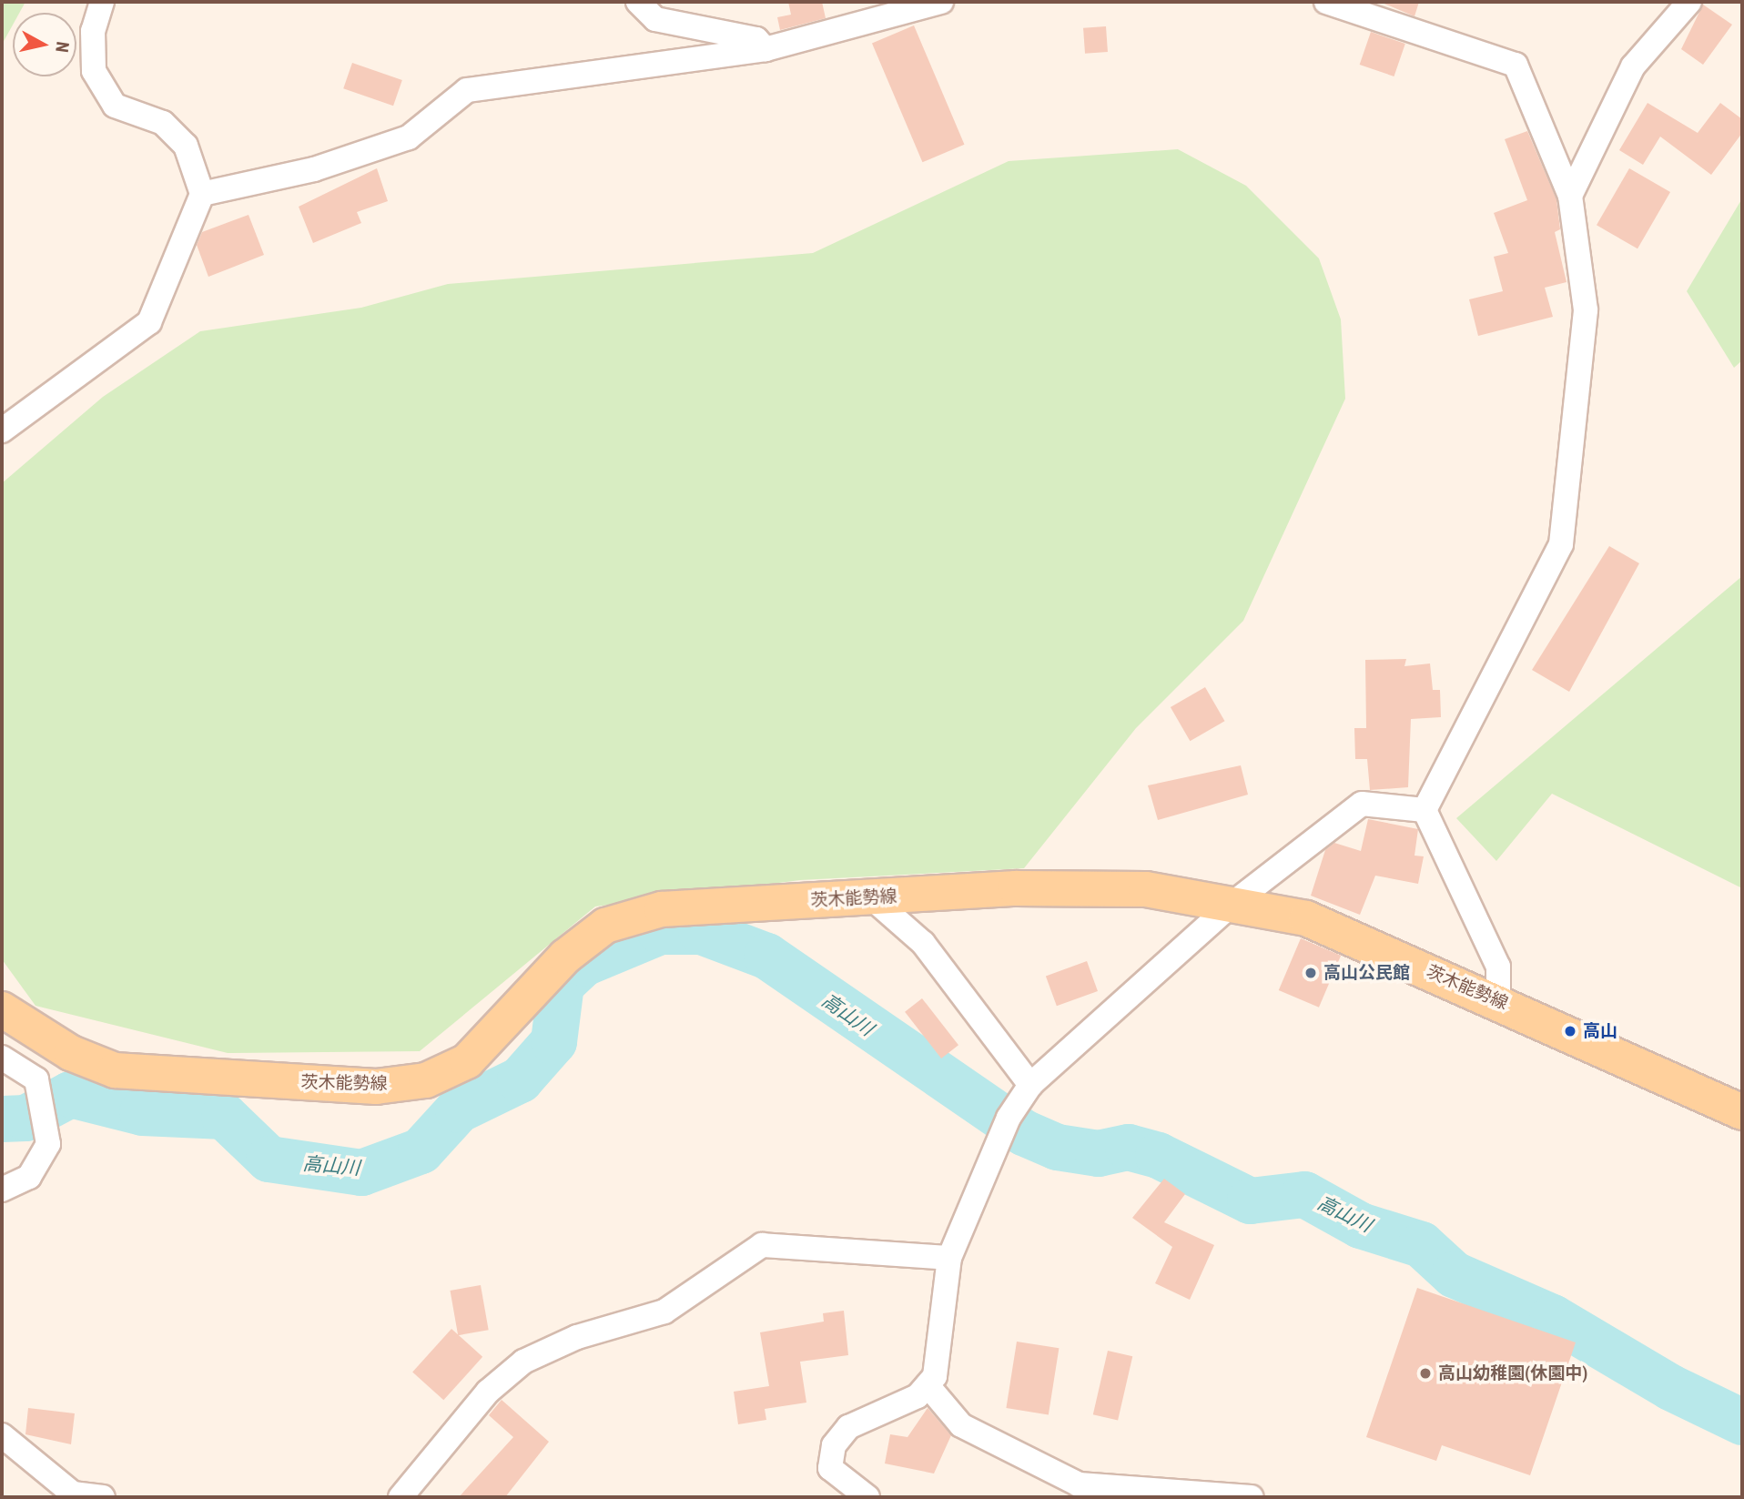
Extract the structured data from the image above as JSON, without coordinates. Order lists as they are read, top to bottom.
{
  "streets": {
    "main road": ["茨木能勢線"]
  },
  "water": ["高山川"],
  "places": ["高山公民館", "高山", "高山幼稚園(休園中)"],
  "north": "right"
}
